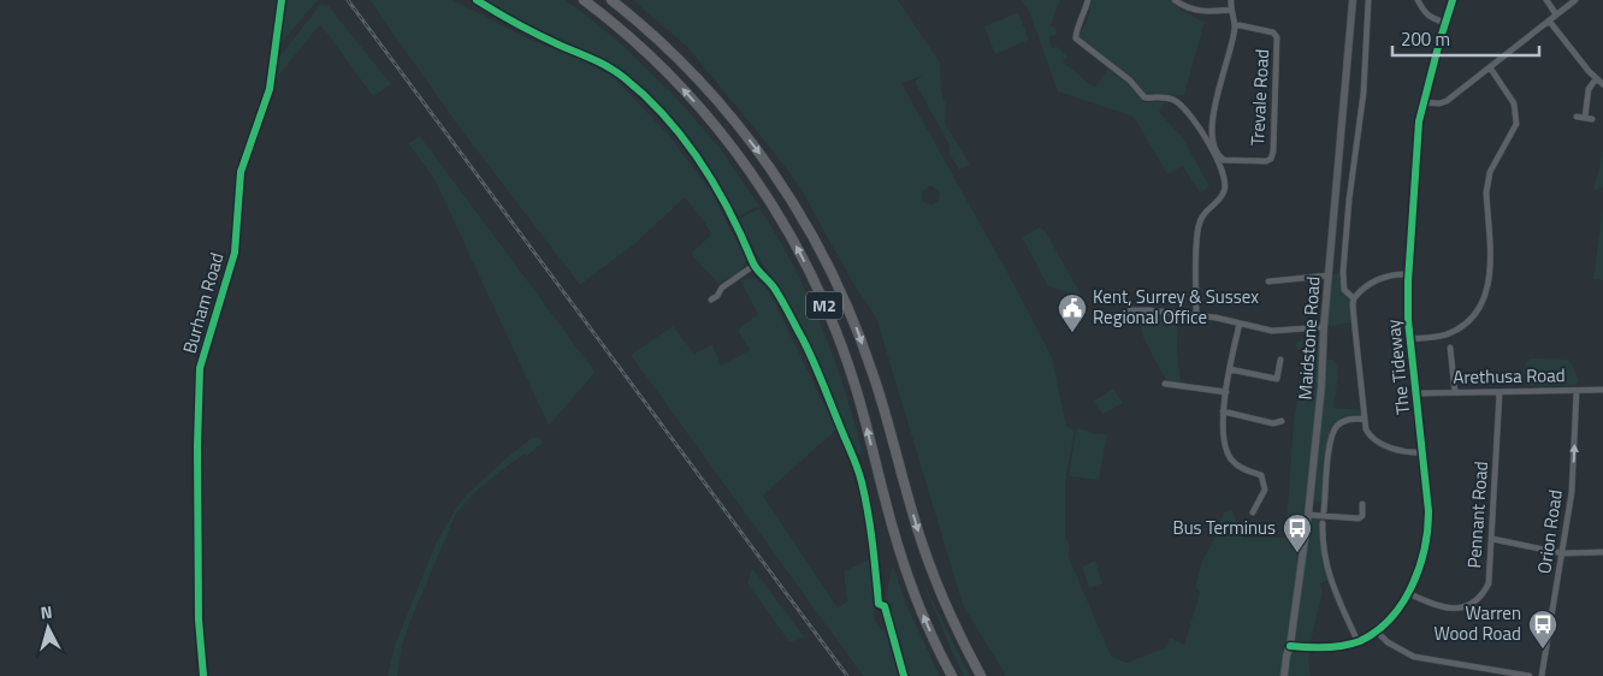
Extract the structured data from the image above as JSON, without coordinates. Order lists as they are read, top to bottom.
{
  "streets": {
    "highway": ["M2"],
    "street": [
      "Trevale Road",
      "Burham Road",
      "Maidstone Road",
      "The Tideway",
      "Arethusa Road",
      "Pennant Road",
      "Orion Road"
    ]
  },
  "crossings": [
    ["Maidstone Road", "The Tideway"],
    ["The Tideway", "Arethusa Road"],
    ["The Tideway", "Pennant Road"],
    ["Arethusa Road", "Pennant Road"],
    ["Arethusa Road", "Orion Road"]
  ],
  "one_way": ["Orion Road"],
  "places": {
    "public building": ["Kent, Surrey & Sussex Regional Office"],
    "bus stop": ["Bus Terminus", "Warren Wood Road"]
  },
  "scale_bar": "200 m",
  "north": "top"
}
